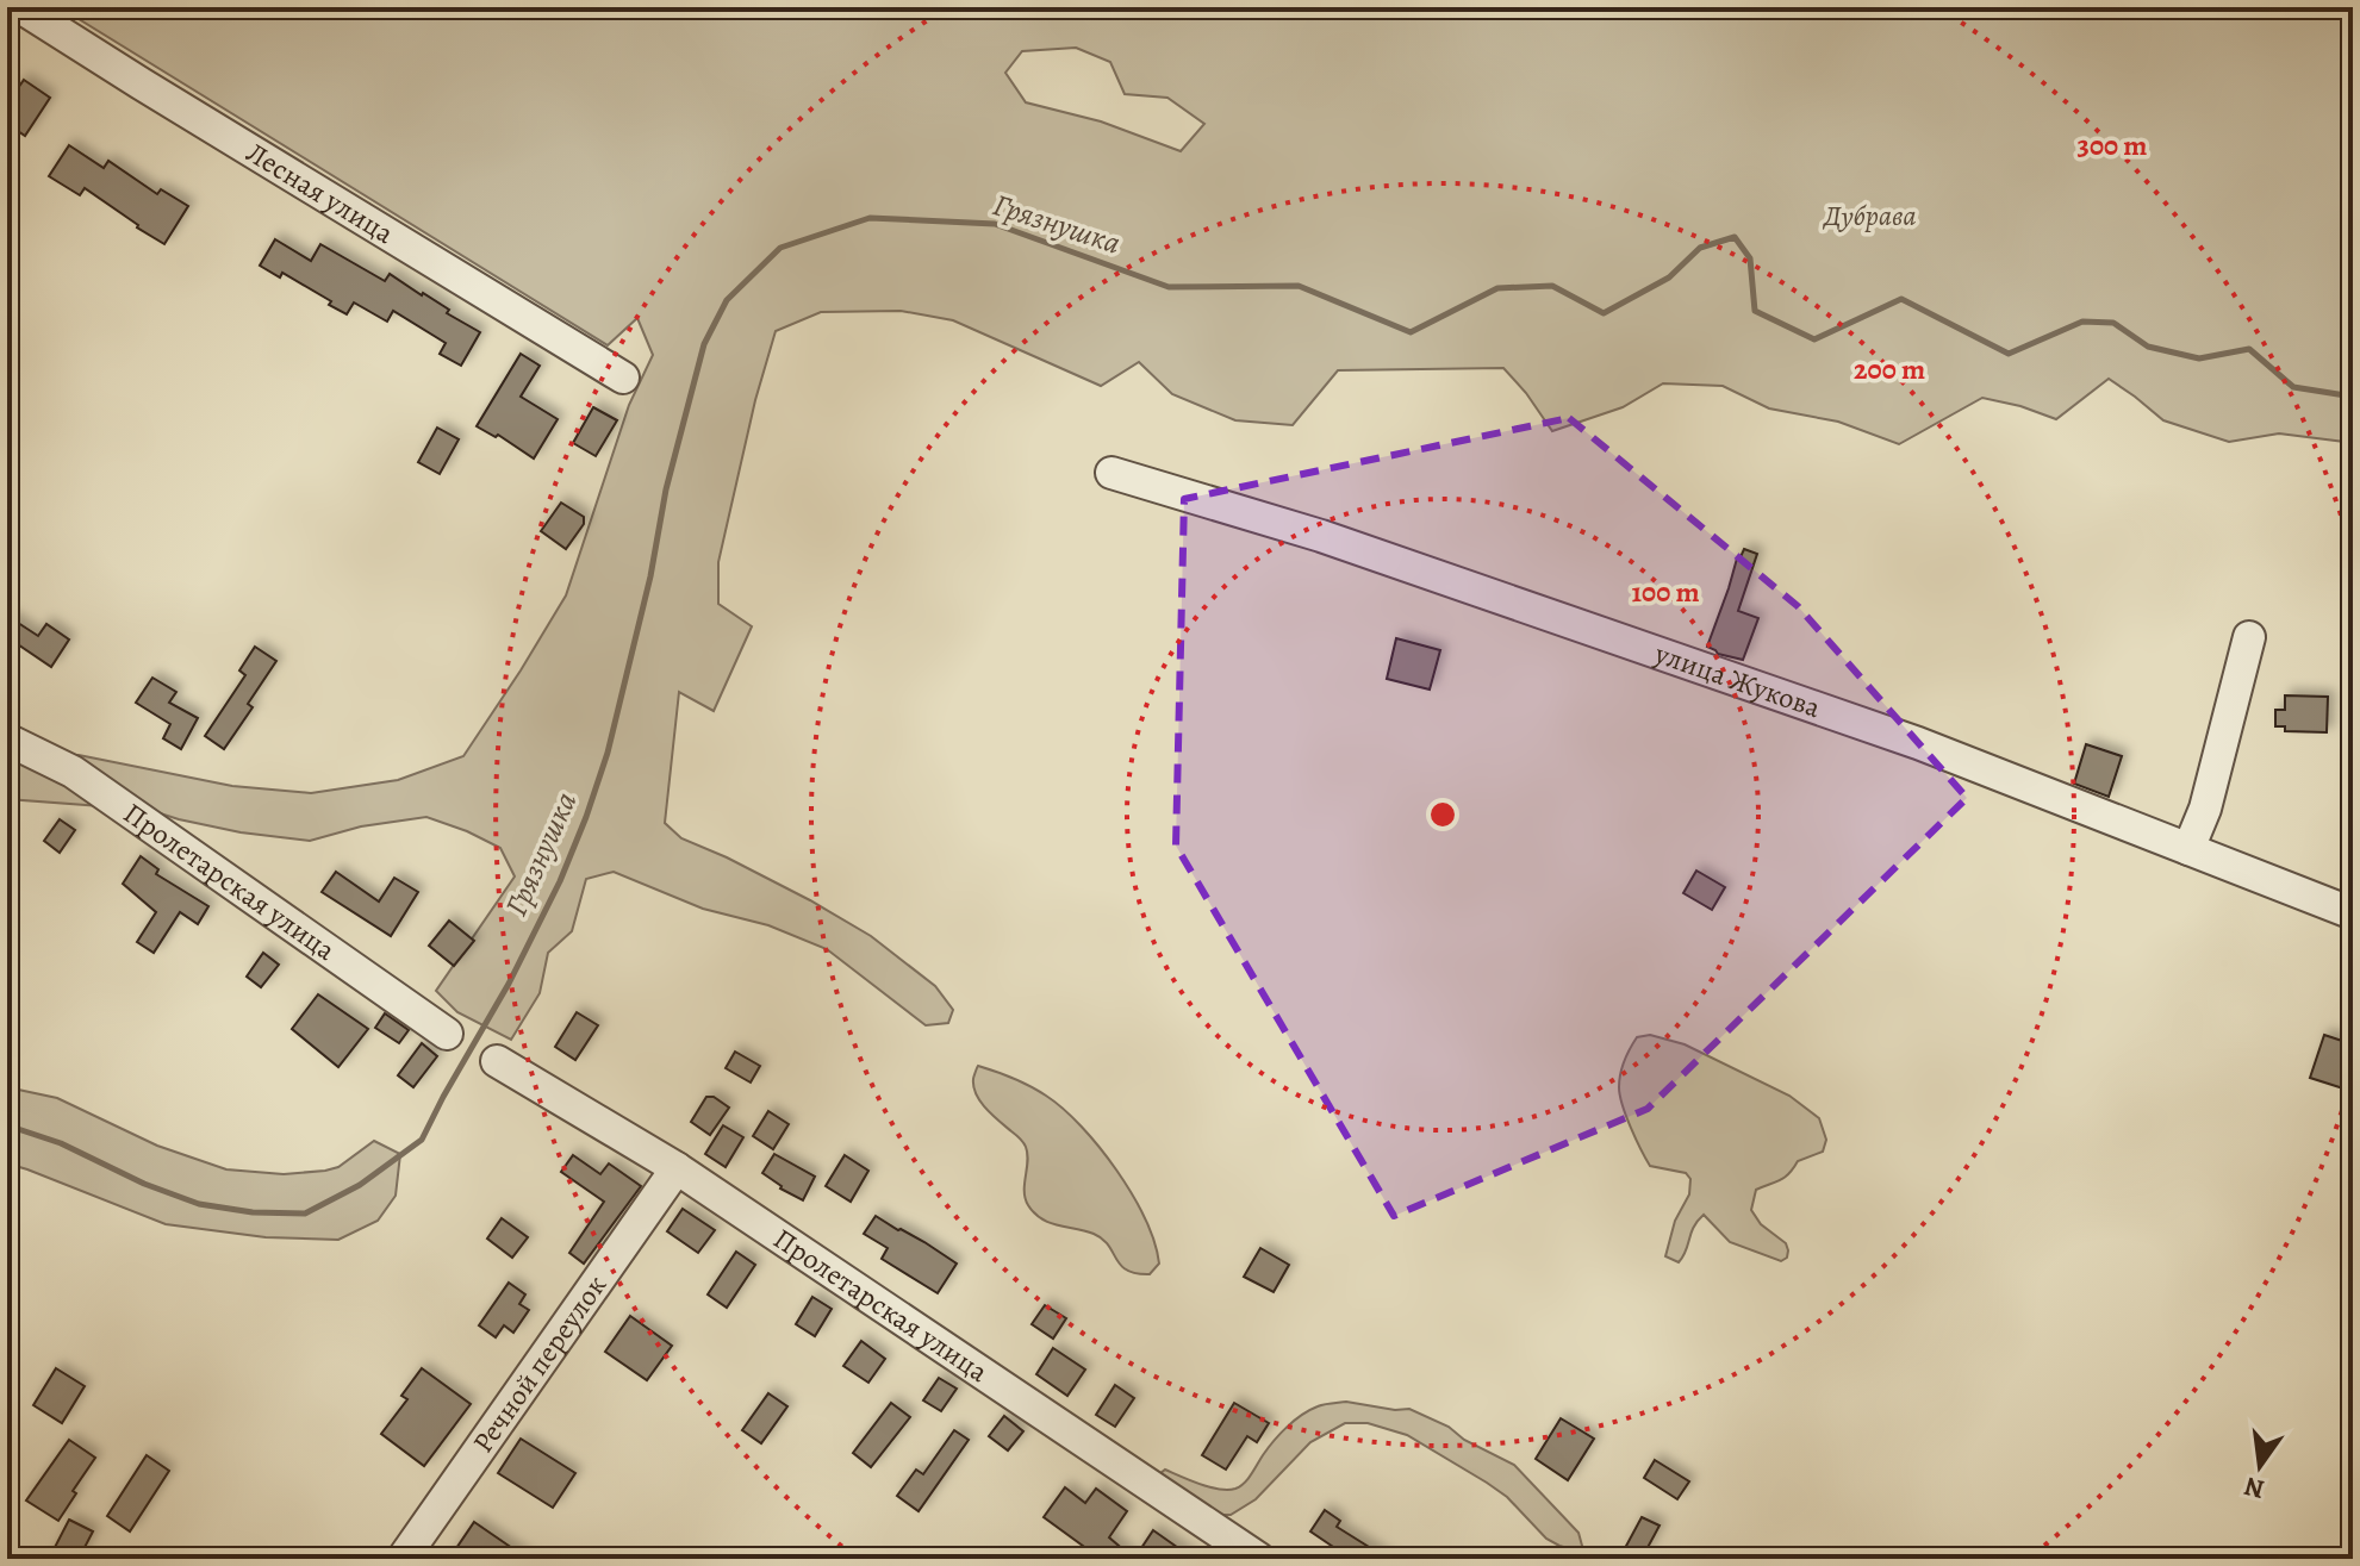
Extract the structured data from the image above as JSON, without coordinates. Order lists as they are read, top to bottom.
{
  "streets": {
    "street": [
      "Лесная улица",
      "улица Жукова",
      "Пролетарская улица",
      "Речной переулок"
    ]
  },
  "crossings": [
    ["Пролетарская улица", "Речной переулок"]
  ],
  "water": ["Грязнушка"],
  "parks": ["Дубрава"],
  "north": "bottom",
  "rings": ["300 m", "200 m", "100 m"]
}
